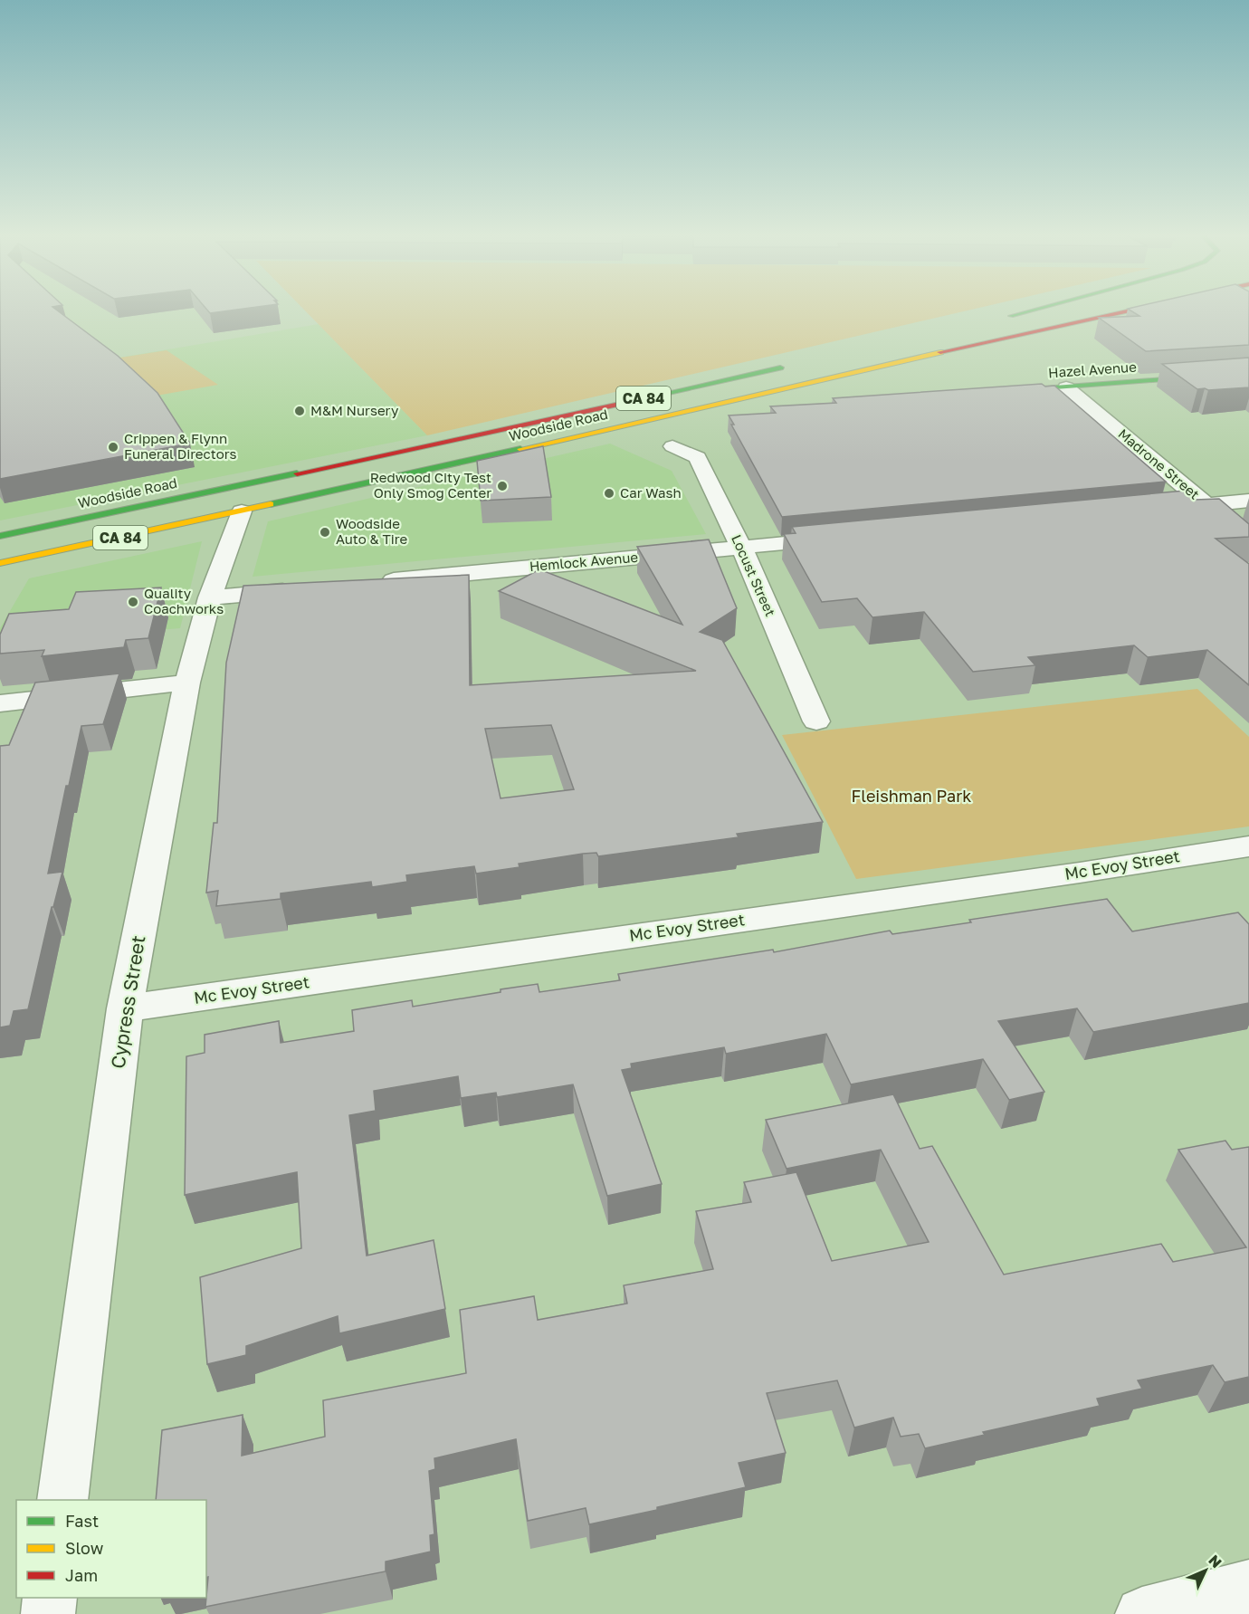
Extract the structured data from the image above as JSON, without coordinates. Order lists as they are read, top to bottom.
{
  "streets": {
    "main road": ["Hazel Avenue", "CA 84", "Woodside Road"],
    "street": [
      "Madrone Street",
      "Hemlock Avenue",
      "Locust Street",
      "Mc Evoy Street",
      "Cypress Street"
    ]
  },
  "crossings": [
    ["Hazel Avenue", "Madrone Street"],
    ["Woodside Road", "Cypress Street"],
    ["Hemlock Avenue", "Locust Street"],
    ["Mc Evoy Street", "Cypress Street"]
  ],
  "parks": ["Fleishman Park"],
  "places": [
    "M&M Nursery",
    "Crippen & Flynn Funeral Directors",
    "Redwood City Test Only Smog Center",
    "Car Wash",
    "Woodside Auto & Tire",
    "Quality Coachworks"
  ],
  "legend": ["Fast", "Slow", "Jam"],
  "north": "top right"
}
